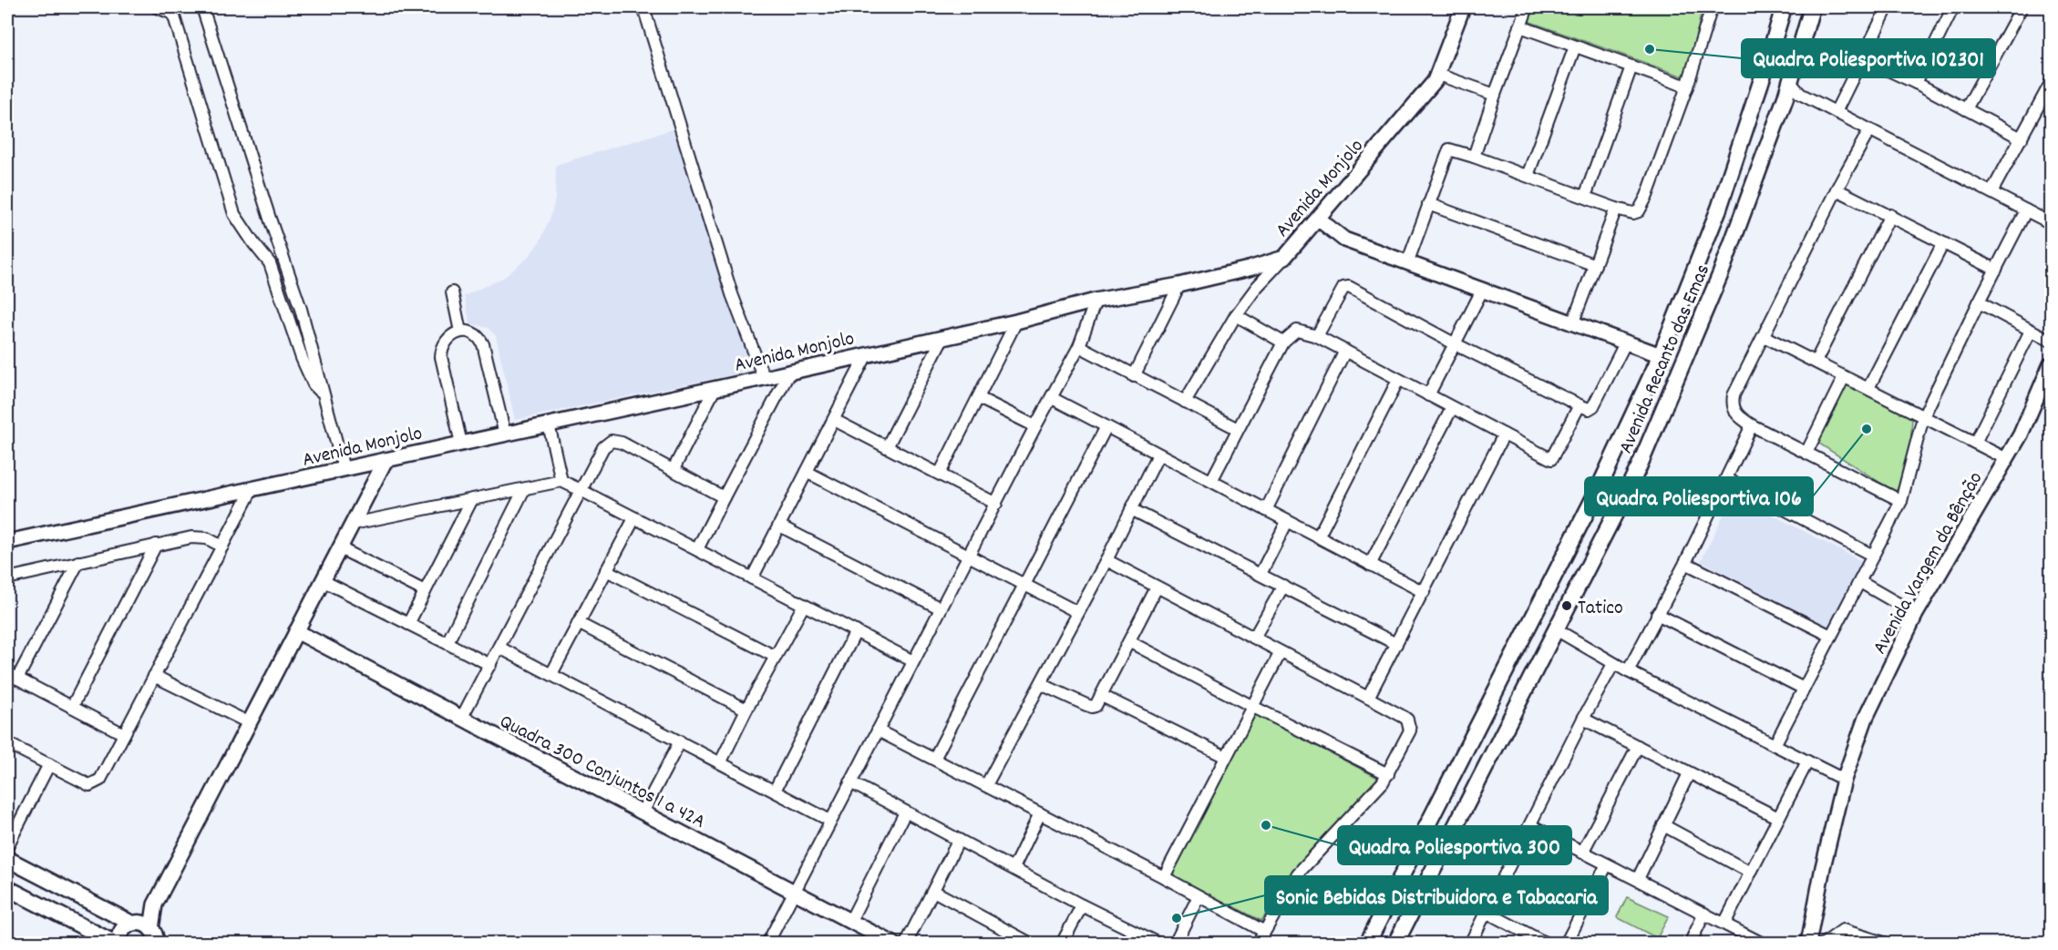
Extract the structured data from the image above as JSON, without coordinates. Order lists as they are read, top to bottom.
{
  "streets": {
    "main road": ["Avenida Recanto das Emas"],
    "street": ["Avenida Monjolo", "Avenida Vargem da Bênção", "Quadra 300 Conjuntos 1 a 42A"]
  },
  "places": [
    "Quadra Poliesportiva 102301",
    "Quadra Poliesportiva 106",
    "Tatico",
    "Quadra Poliesportiva 300",
    "Sonic Bebidas Distribuidora e Tabacaria"
  ]
}
